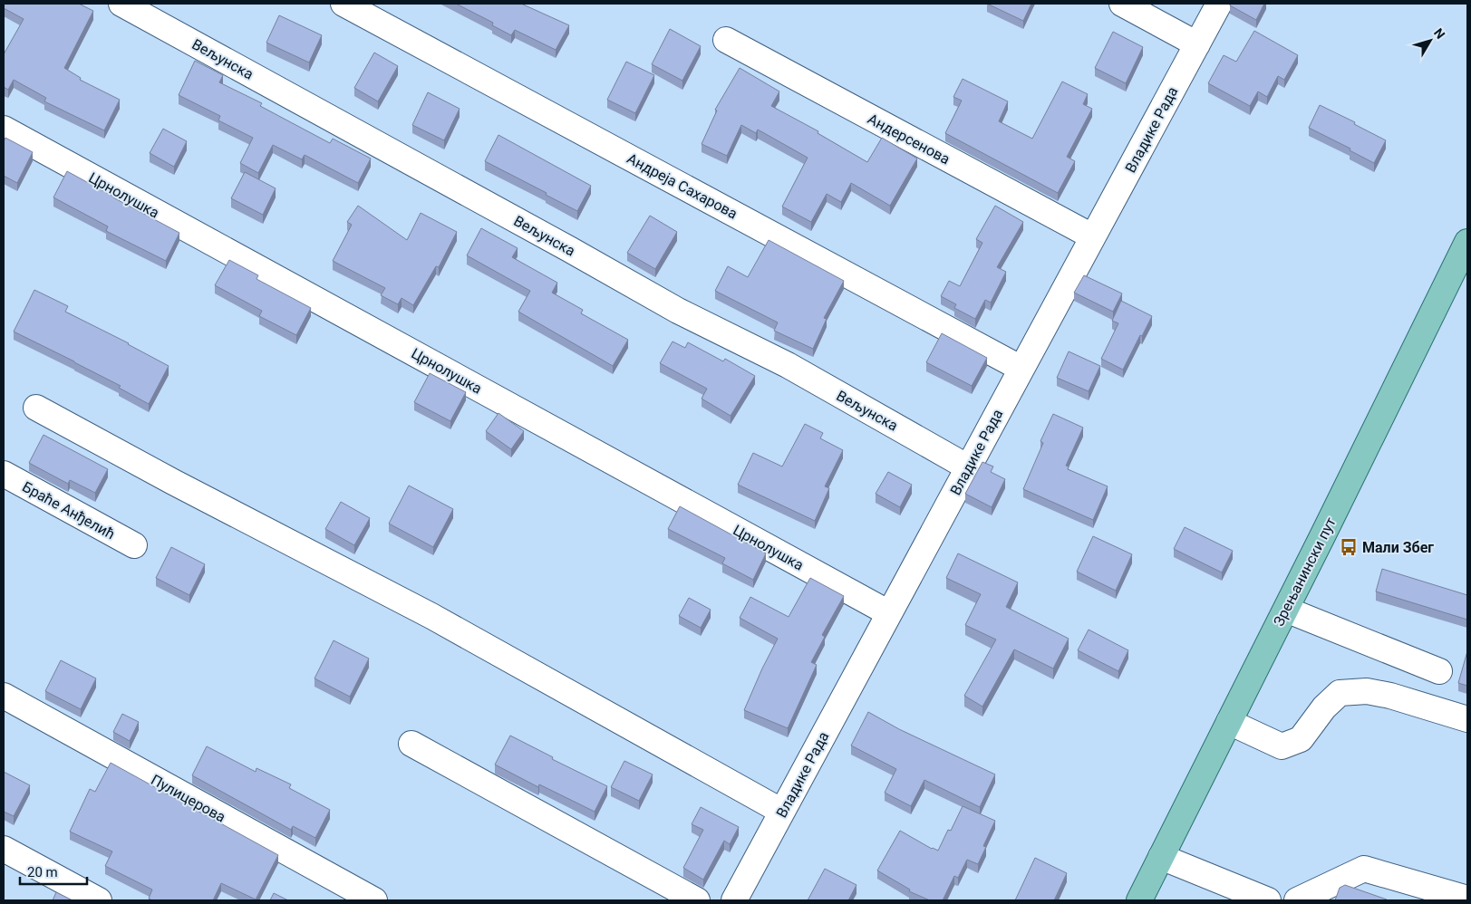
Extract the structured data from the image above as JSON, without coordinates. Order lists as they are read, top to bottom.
{
  "streets": {
    "main road": ["Зрењанински пут"],
    "street": [
      "Вељунска",
      "Владике Рада",
      "Андерсенова",
      "Андреја Сахарова",
      "Црнолушка",
      "Браће Анђелић",
      "Пулицерова"
    ]
  },
  "crossings": [
    ["Вељунска", "Владике Рада"],
    ["Владике Рада", "Андерсенова"],
    ["Владике Рада", "Андреја Сахарова"],
    ["Владике Рада", "Црнолушка"]
  ],
  "places": {
    "bus stop": ["Мали Збег"]
  },
  "scale_bar": "20 m",
  "north": "top right"
}
